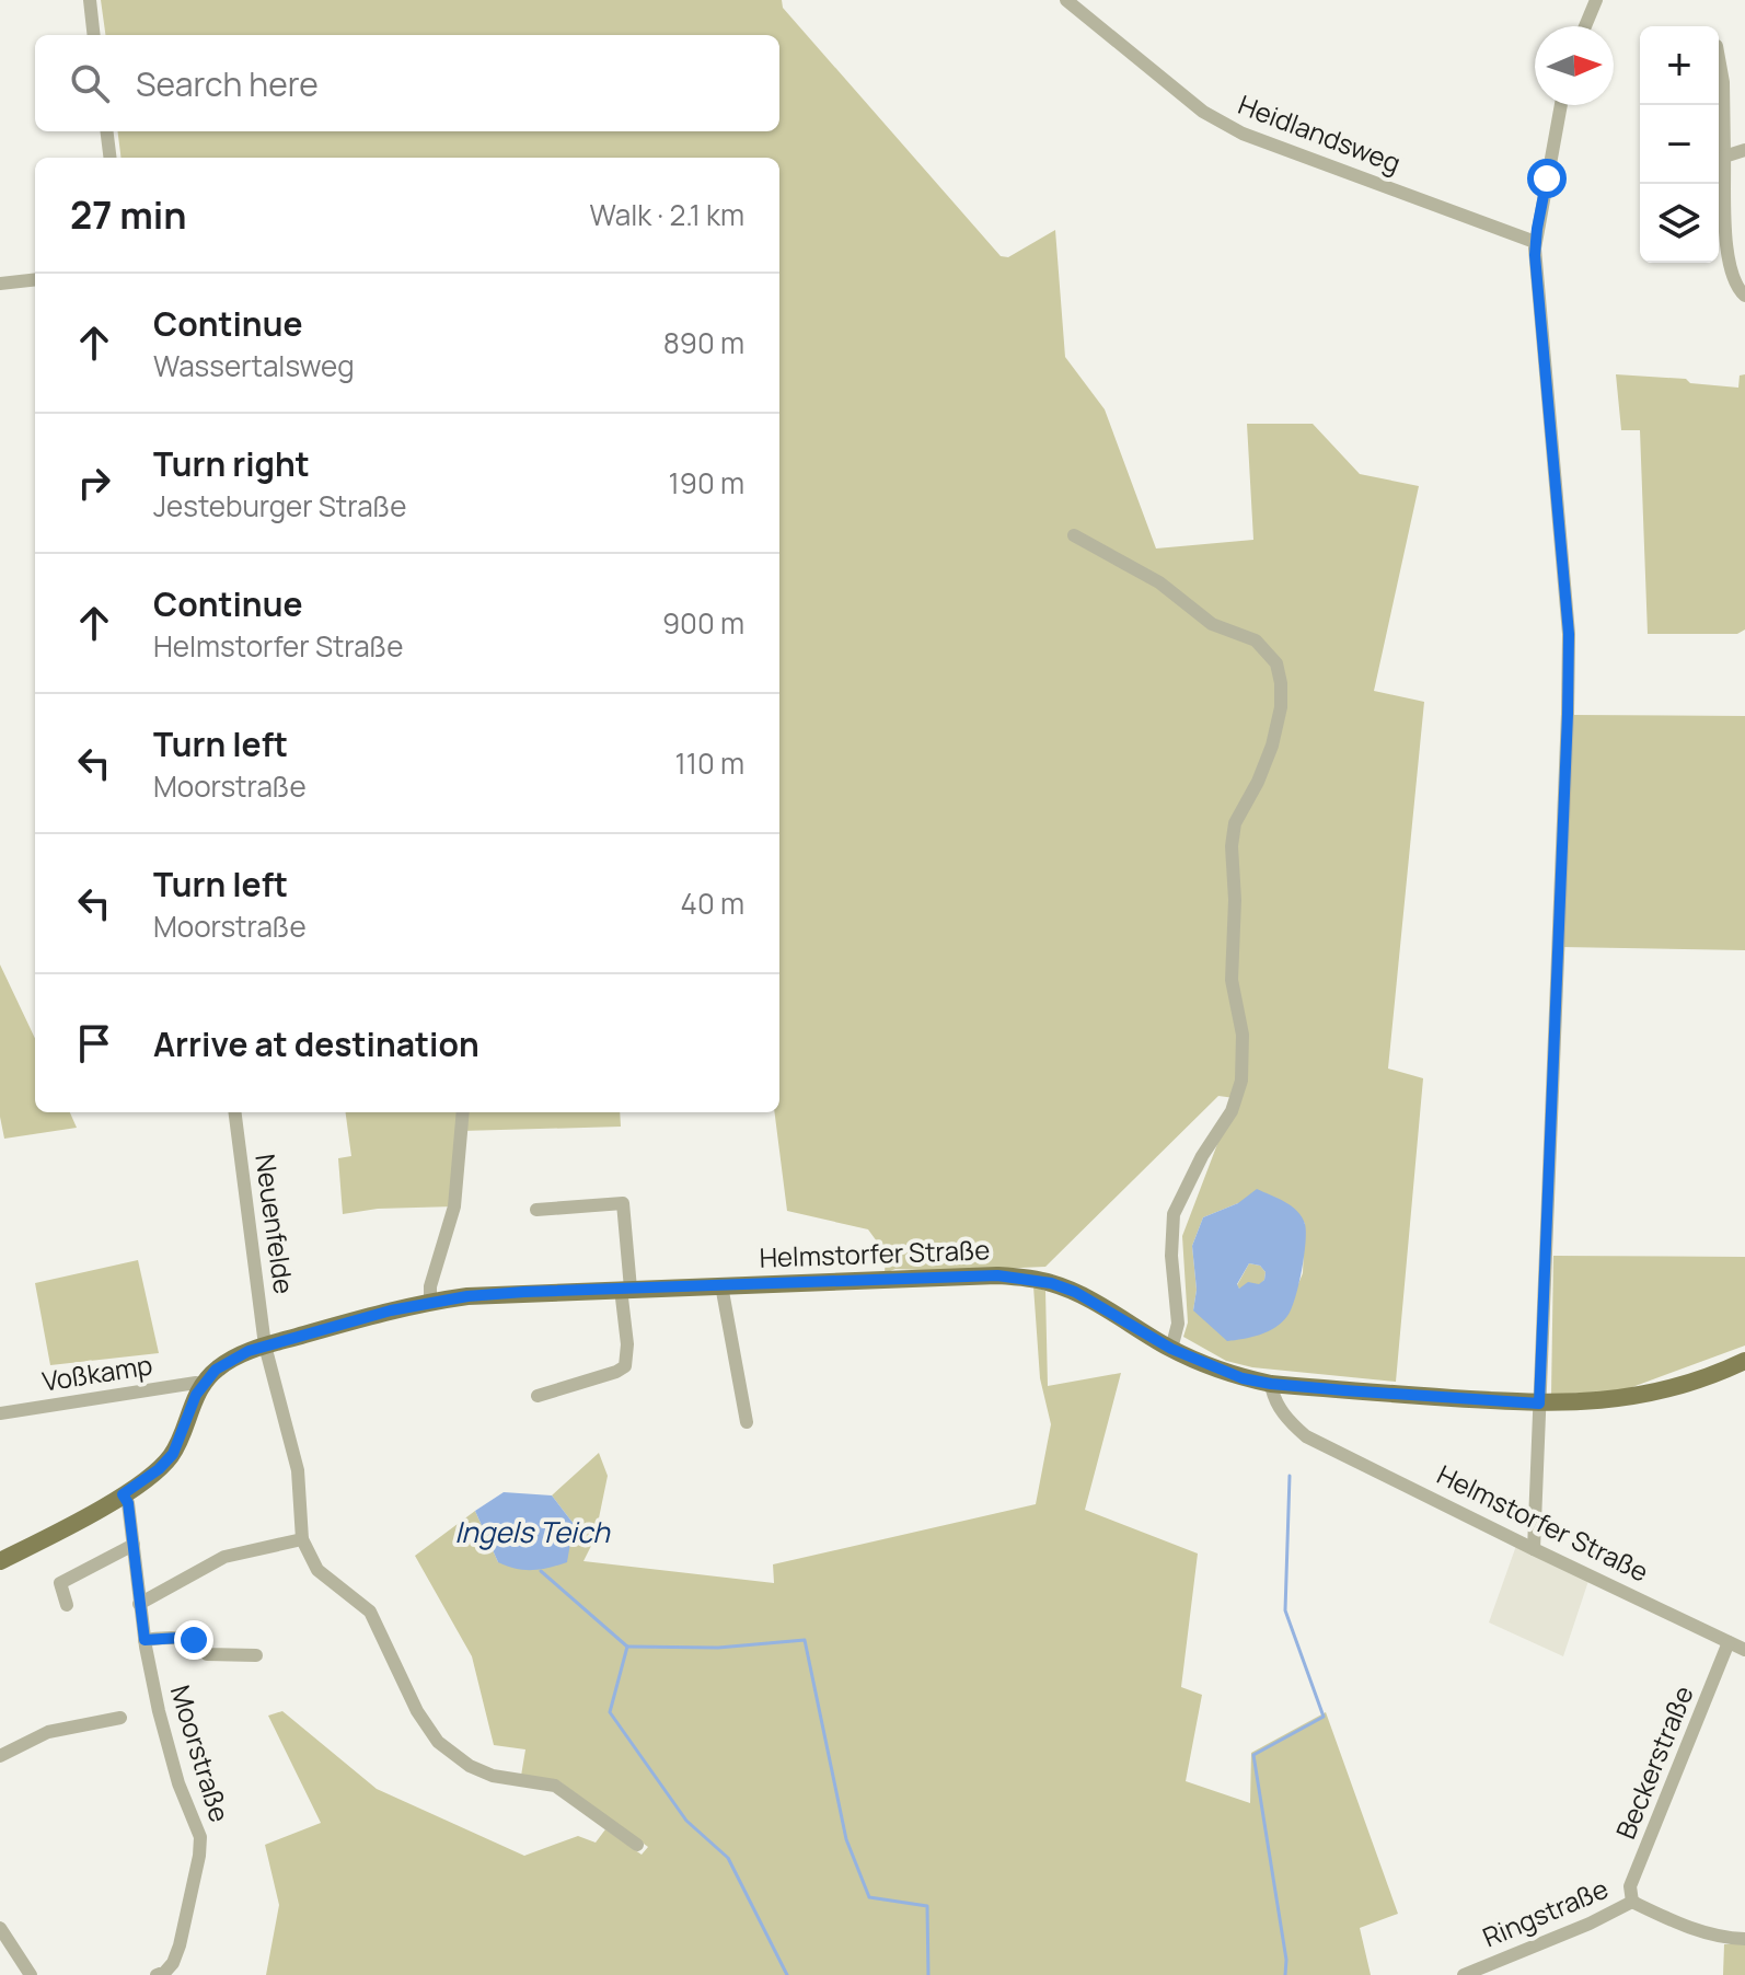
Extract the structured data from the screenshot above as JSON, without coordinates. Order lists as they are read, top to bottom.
{
  "streets": {
    "main road": ["Helmstorfer Straße"],
    "street": [
      "Heidlandsweg",
      "Neuenfelde",
      "Voßkamp",
      "Moorstraße",
      "Beckerstraße",
      "Ringstraße"
    ]
  },
  "crossings": [
    ["Neuenfelde", "Helmstorfer Straße"],
    ["Helmstorfer Straße", "Voßkamp"],
    ["Helmstorfer Straße", "Moorstraße"],
    ["Helmstorfer Straße", "Beckerstraße"],
    ["Beckerstraße", "Ringstraße"]
  ],
  "water": ["Ingels Teich"],
  "north": "right",
  "page": {
    "map_buttons": ["+", "−"],
    "search": "Search here",
    "heading": ["27 min", "Walk · 2.1 km"],
    "list": [
      ["Continue", "Wassertalsweg", "890 m"],
      ["Turn right", "Jesteburger Straße", "190 m"],
      ["Continue", "Helmstorfer Straße", "900 m"],
      ["Turn left", "Moorstraße", "110 m"],
      ["Turn left", "Moorstraße", "40 m"],
      "Arrive at destination"
    ]
  }
}
